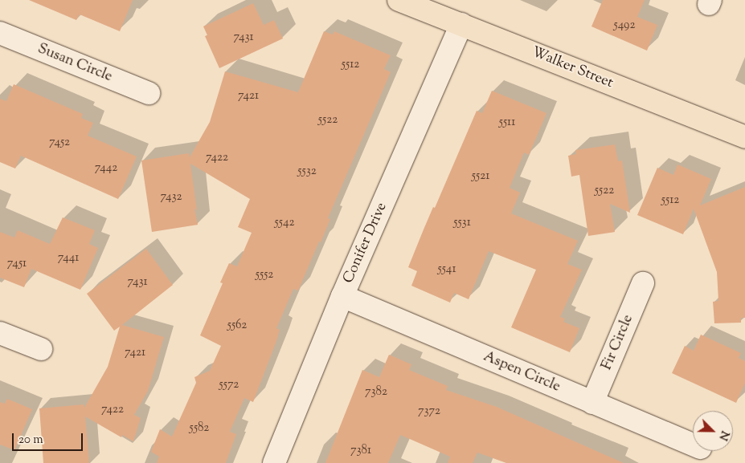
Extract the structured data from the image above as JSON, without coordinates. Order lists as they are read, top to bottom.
{
  "streets": {
    "main road": ["Walker Street"],
    "street": [
      "Susan Circle",
      "Conifer Drive",
      "Fir Circle",
      "Aspen Circle"
    ]
  },
  "crossings": [
    ["Walker Street", "Conifer Drive"],
    ["Conifer Drive", "Aspen Circle"],
    ["Fir Circle", "Aspen Circle"]
  ],
  "house_numbers": [
    "5492",
    "7431",
    "5512",
    "7421",
    "5522",
    "5511",
    "7452",
    "7422",
    "7442",
    "5532",
    "5521",
    "5522",
    "7432",
    "5512",
    "5542",
    "5531",
    "7441",
    "7451",
    "5541",
    "5552",
    "7431",
    "5562",
    "7421",
    "5572",
    "7382",
    "7422",
    "7372",
    "5582",
    "7381"
  ],
  "scale_bar": "20 m",
  "north": "bottom right"
}
